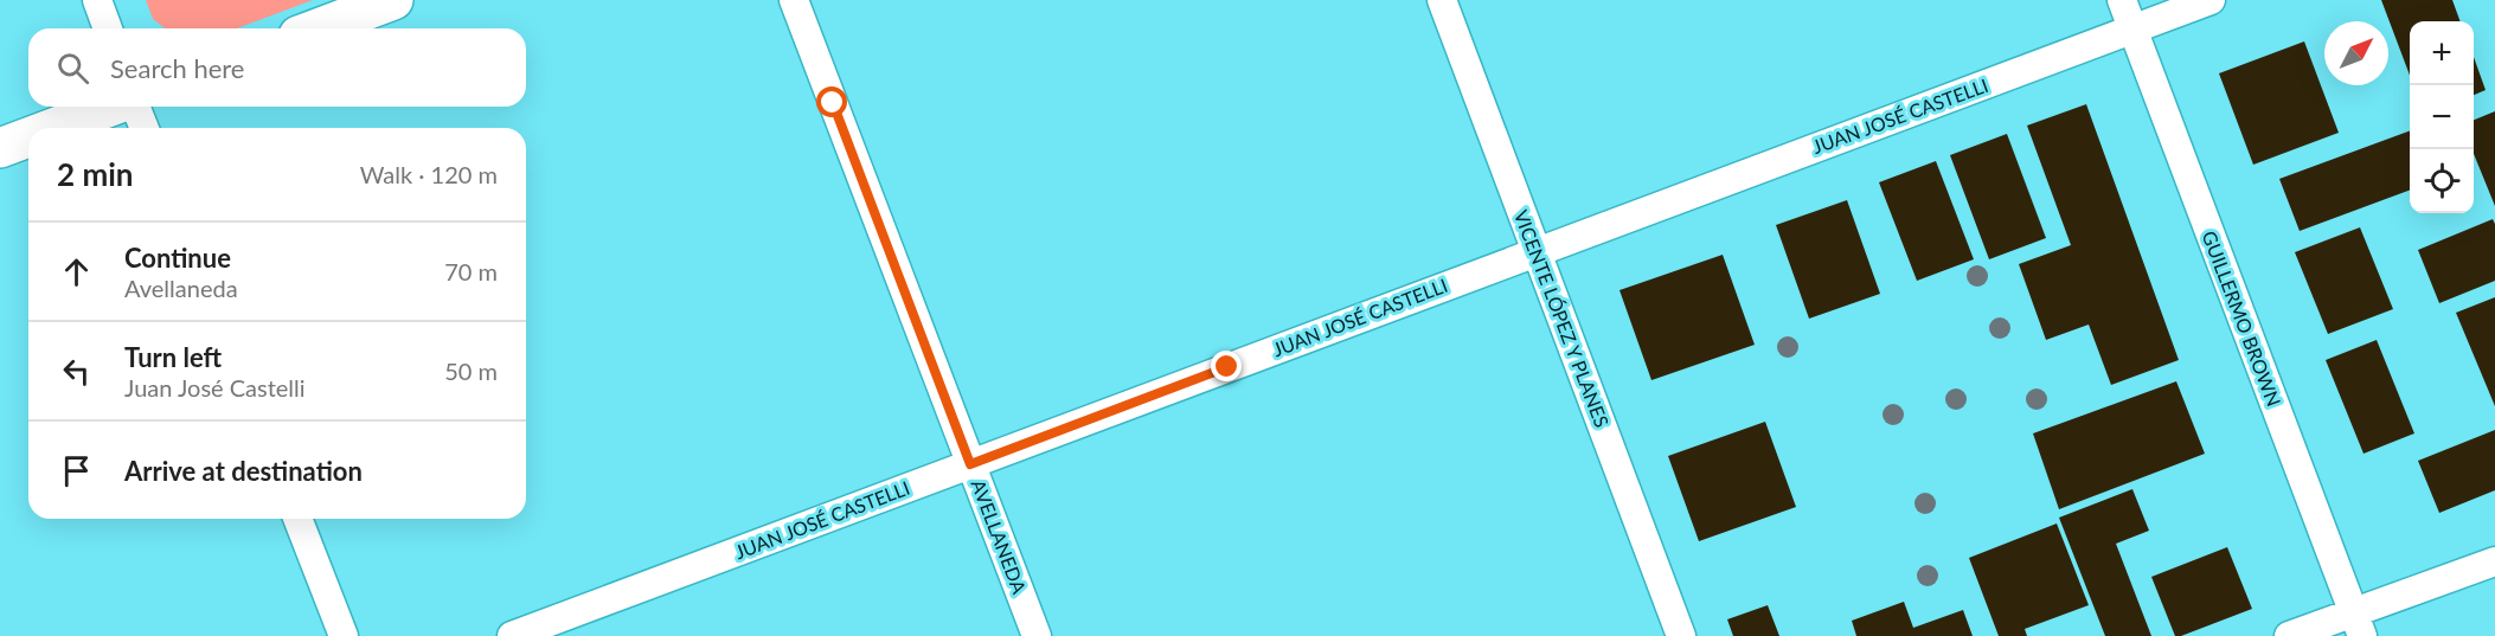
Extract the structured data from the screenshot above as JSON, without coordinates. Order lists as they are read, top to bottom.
{
  "streets": {
    "street": [
      "JUAN JOSÉ CASTELLI",
      "VICENTE LÓPEZ Y PLANES",
      "GUILLERMO BROWN",
      "AVELLANEDA"
    ]
  },
  "crossings": [
    ["JUAN JOSÉ CASTELLI", "VICENTE LÓPEZ Y PLANES"],
    ["JUAN JOSÉ CASTELLI", "GUILLERMO BROWN"],
    ["JUAN JOSÉ CASTELLI", "AVELLANEDA"]
  ],
  "north": "top right",
  "page": {
    "map_buttons": ["+", "−"],
    "search": "Search here",
    "heading": ["2 min", "Walk · 120 m"],
    "list": [
      ["Continue", "Avellaneda", "70 m"],
      ["Turn left", "Juan José Castelli", "50 m"],
      "Arrive at destination"
    ]
  }
}
